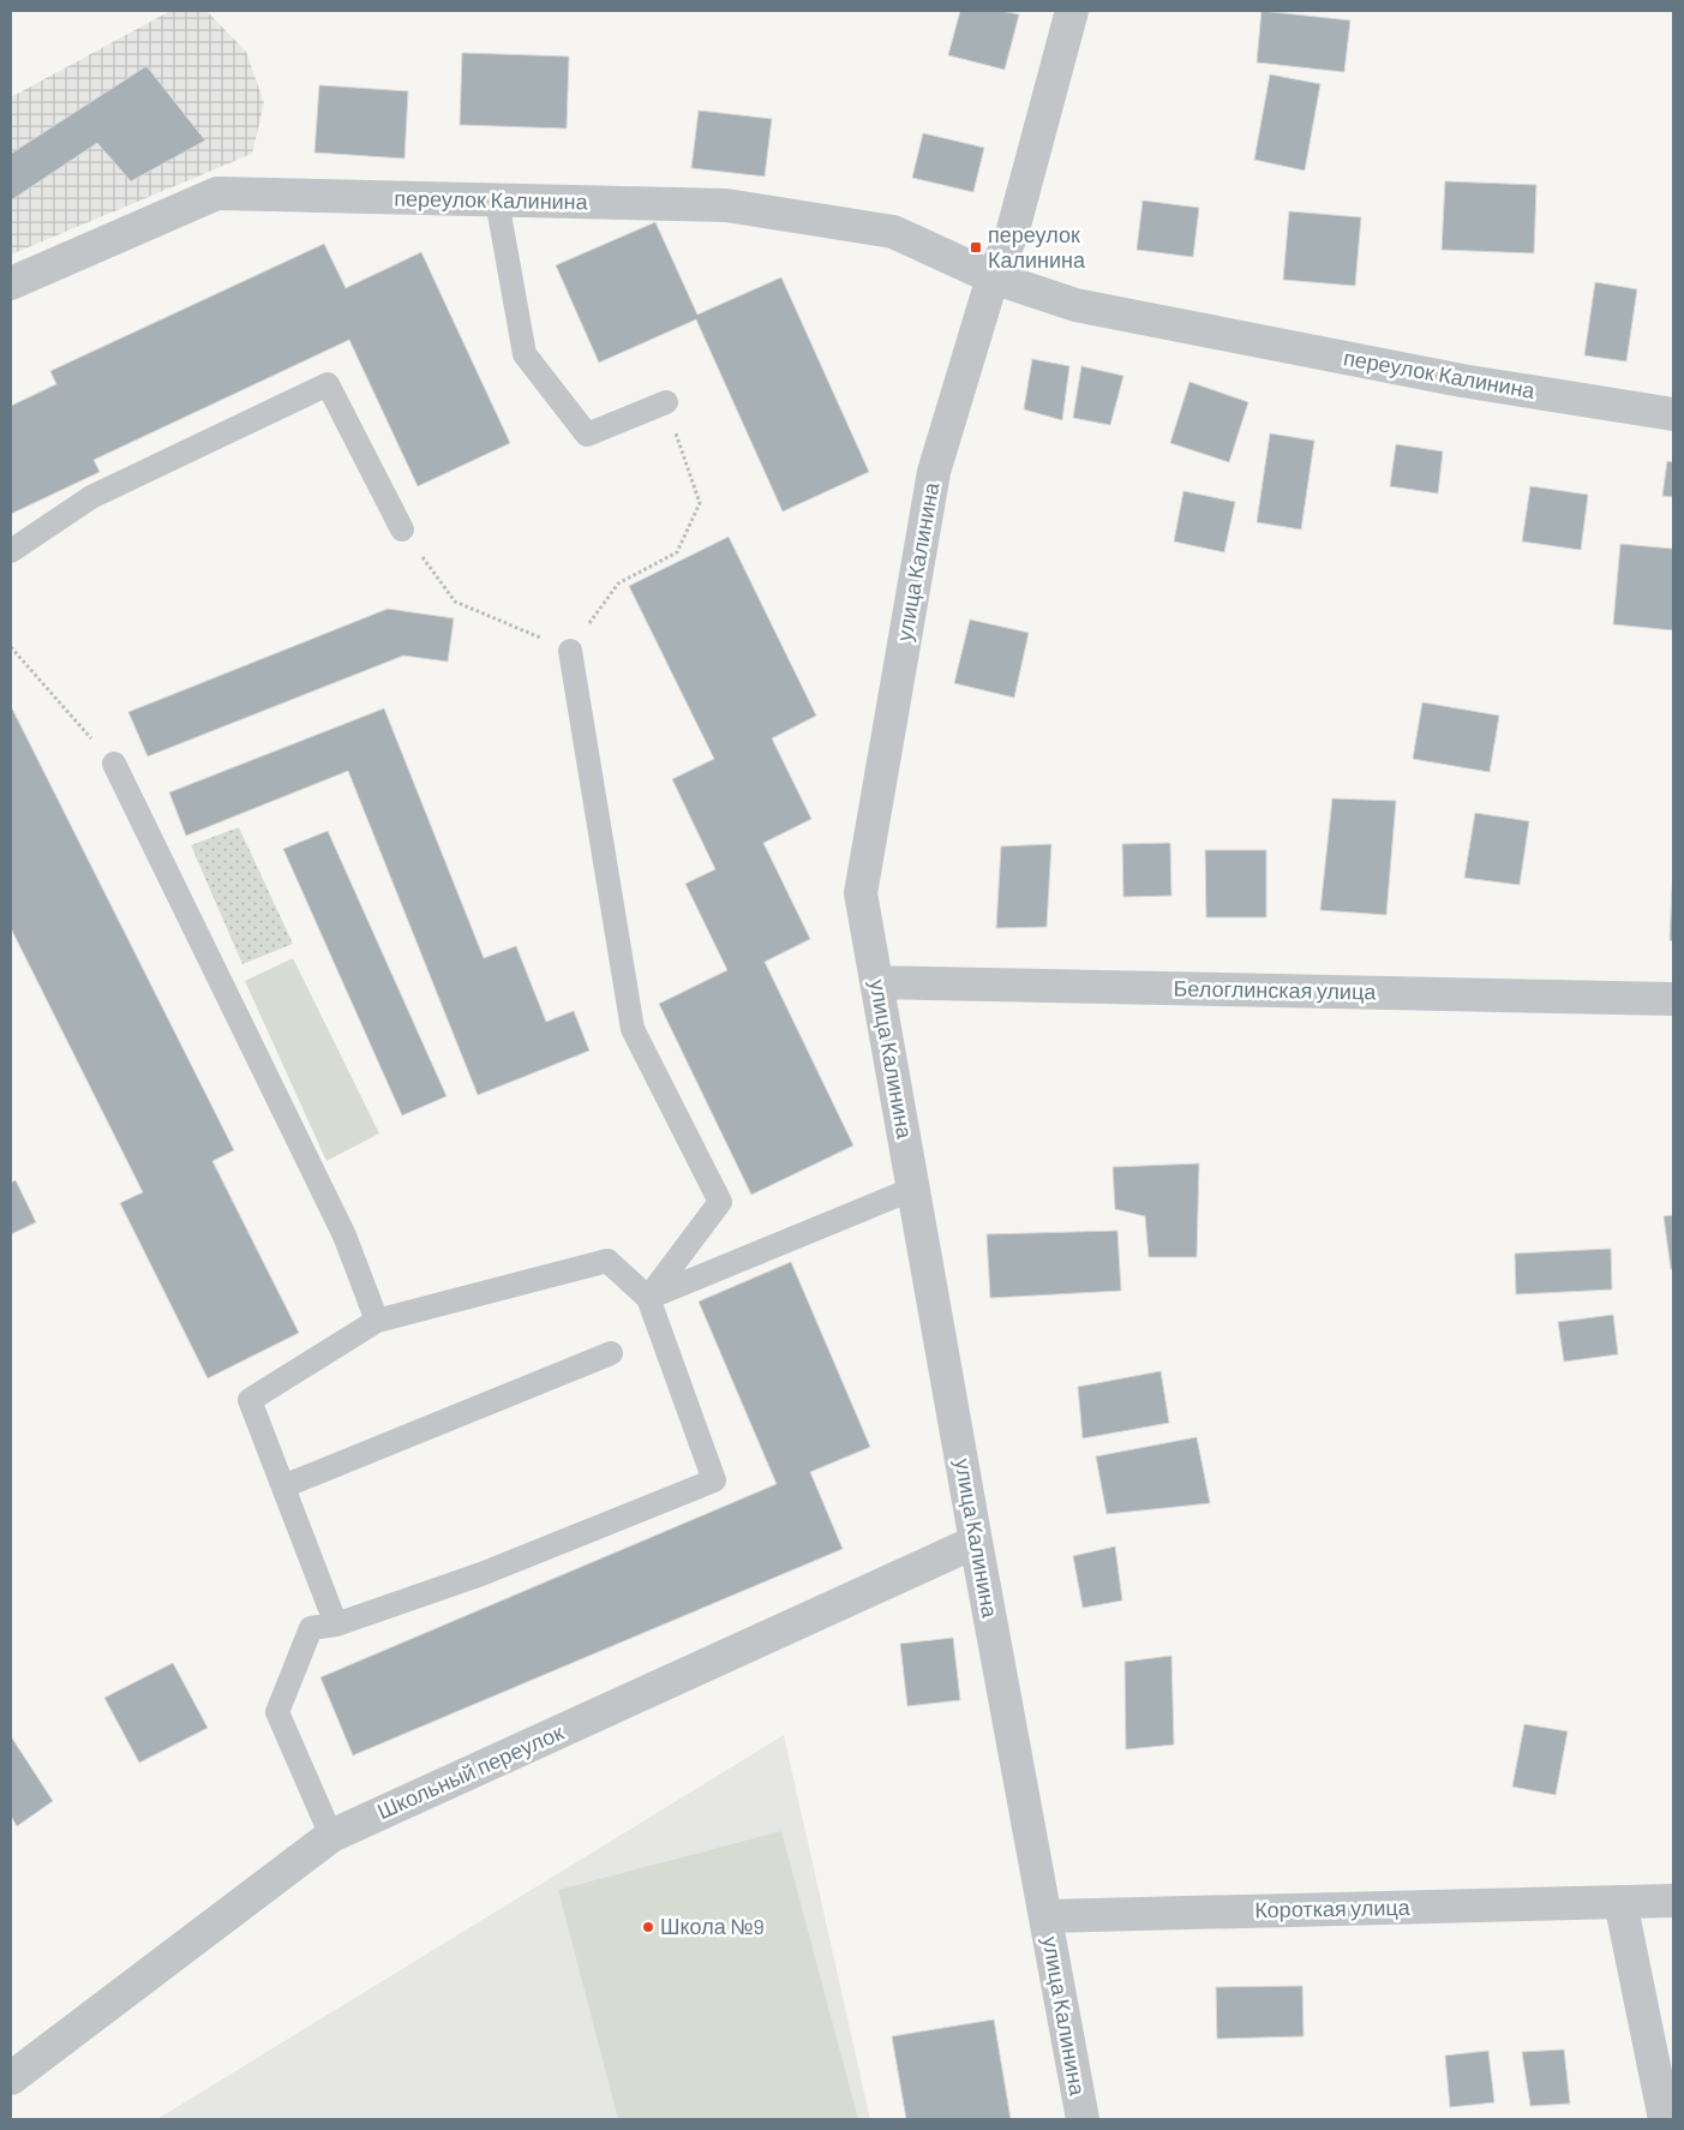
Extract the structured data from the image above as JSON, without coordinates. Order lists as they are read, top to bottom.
{
  "streets": {
    "street": [
      "переулок Калинина",
      "улица Калинина",
      "Белоглинская улица",
      "Школьный переулок",
      "Короткая улица"
    ]
  },
  "crossings": [
    ["переулок Калинина", "улица Калинина"],
    ["улица Калинина", "Белоглинская улица"],
    ["улица Калинина", "Школьный переулок"],
    ["улица Калинина", "Короткая улица"]
  ],
  "places": {
    "transit": ["переулок Калинина"],
    "other": ["Школа №9"]
  }
}
